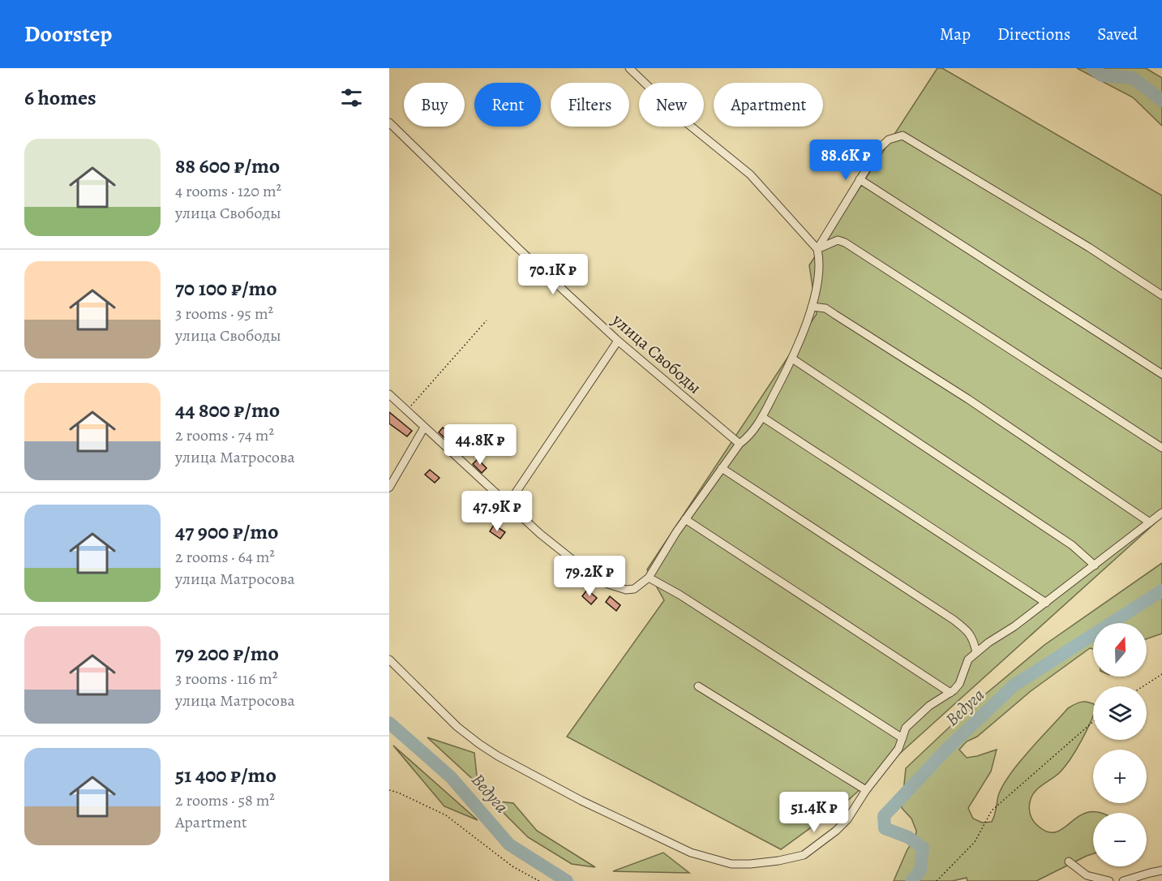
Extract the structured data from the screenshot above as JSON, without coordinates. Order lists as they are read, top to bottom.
{
  "streets": {
    "street": ["улица Свободы"]
  },
  "water": ["Ведуга"],
  "north": "top",
  "page": {
    "header": "Doorstep",
    "nav": ["Map", "Directions", "Saved"],
    "heading": "6 homes",
    "chip": [
      "Buy",
      "Rent",
      "Filters",
      "New",
      "Apartment"
    ],
    "list": [
      {
        "name": "88 600 ₽/mo",
        "note": "4 rooms · 120 m² · улица Свободы"
      },
      {
        "name": "70 100 ₽/mo",
        "note": "3 rooms · 95 m² · улица Свободы"
      },
      {
        "name": "44 800 ₽/mo",
        "note": "2 rooms · 74 m² · улица Матросова"
      },
      {
        "name": "47 900 ₽/mo",
        "note": "2 rooms · 64 m² · улица Матросова"
      },
      {
        "name": "79 200 ₽/mo",
        "note": "3 rooms · 116 m² · улица Матросова"
      },
      {
        "name": "51 400 ₽/mo",
        "note": "2 rooms · 58 m² · Apartment"
      }
    ],
    "price": [
      "88.6K ₽",
      "70.1K ₽",
      "44.8K ₽",
      "47.9K ₽",
      "79.2K ₽",
      "51.4K ₽"
    ],
    "map_buttons": ["+", "−"]
  }
}
